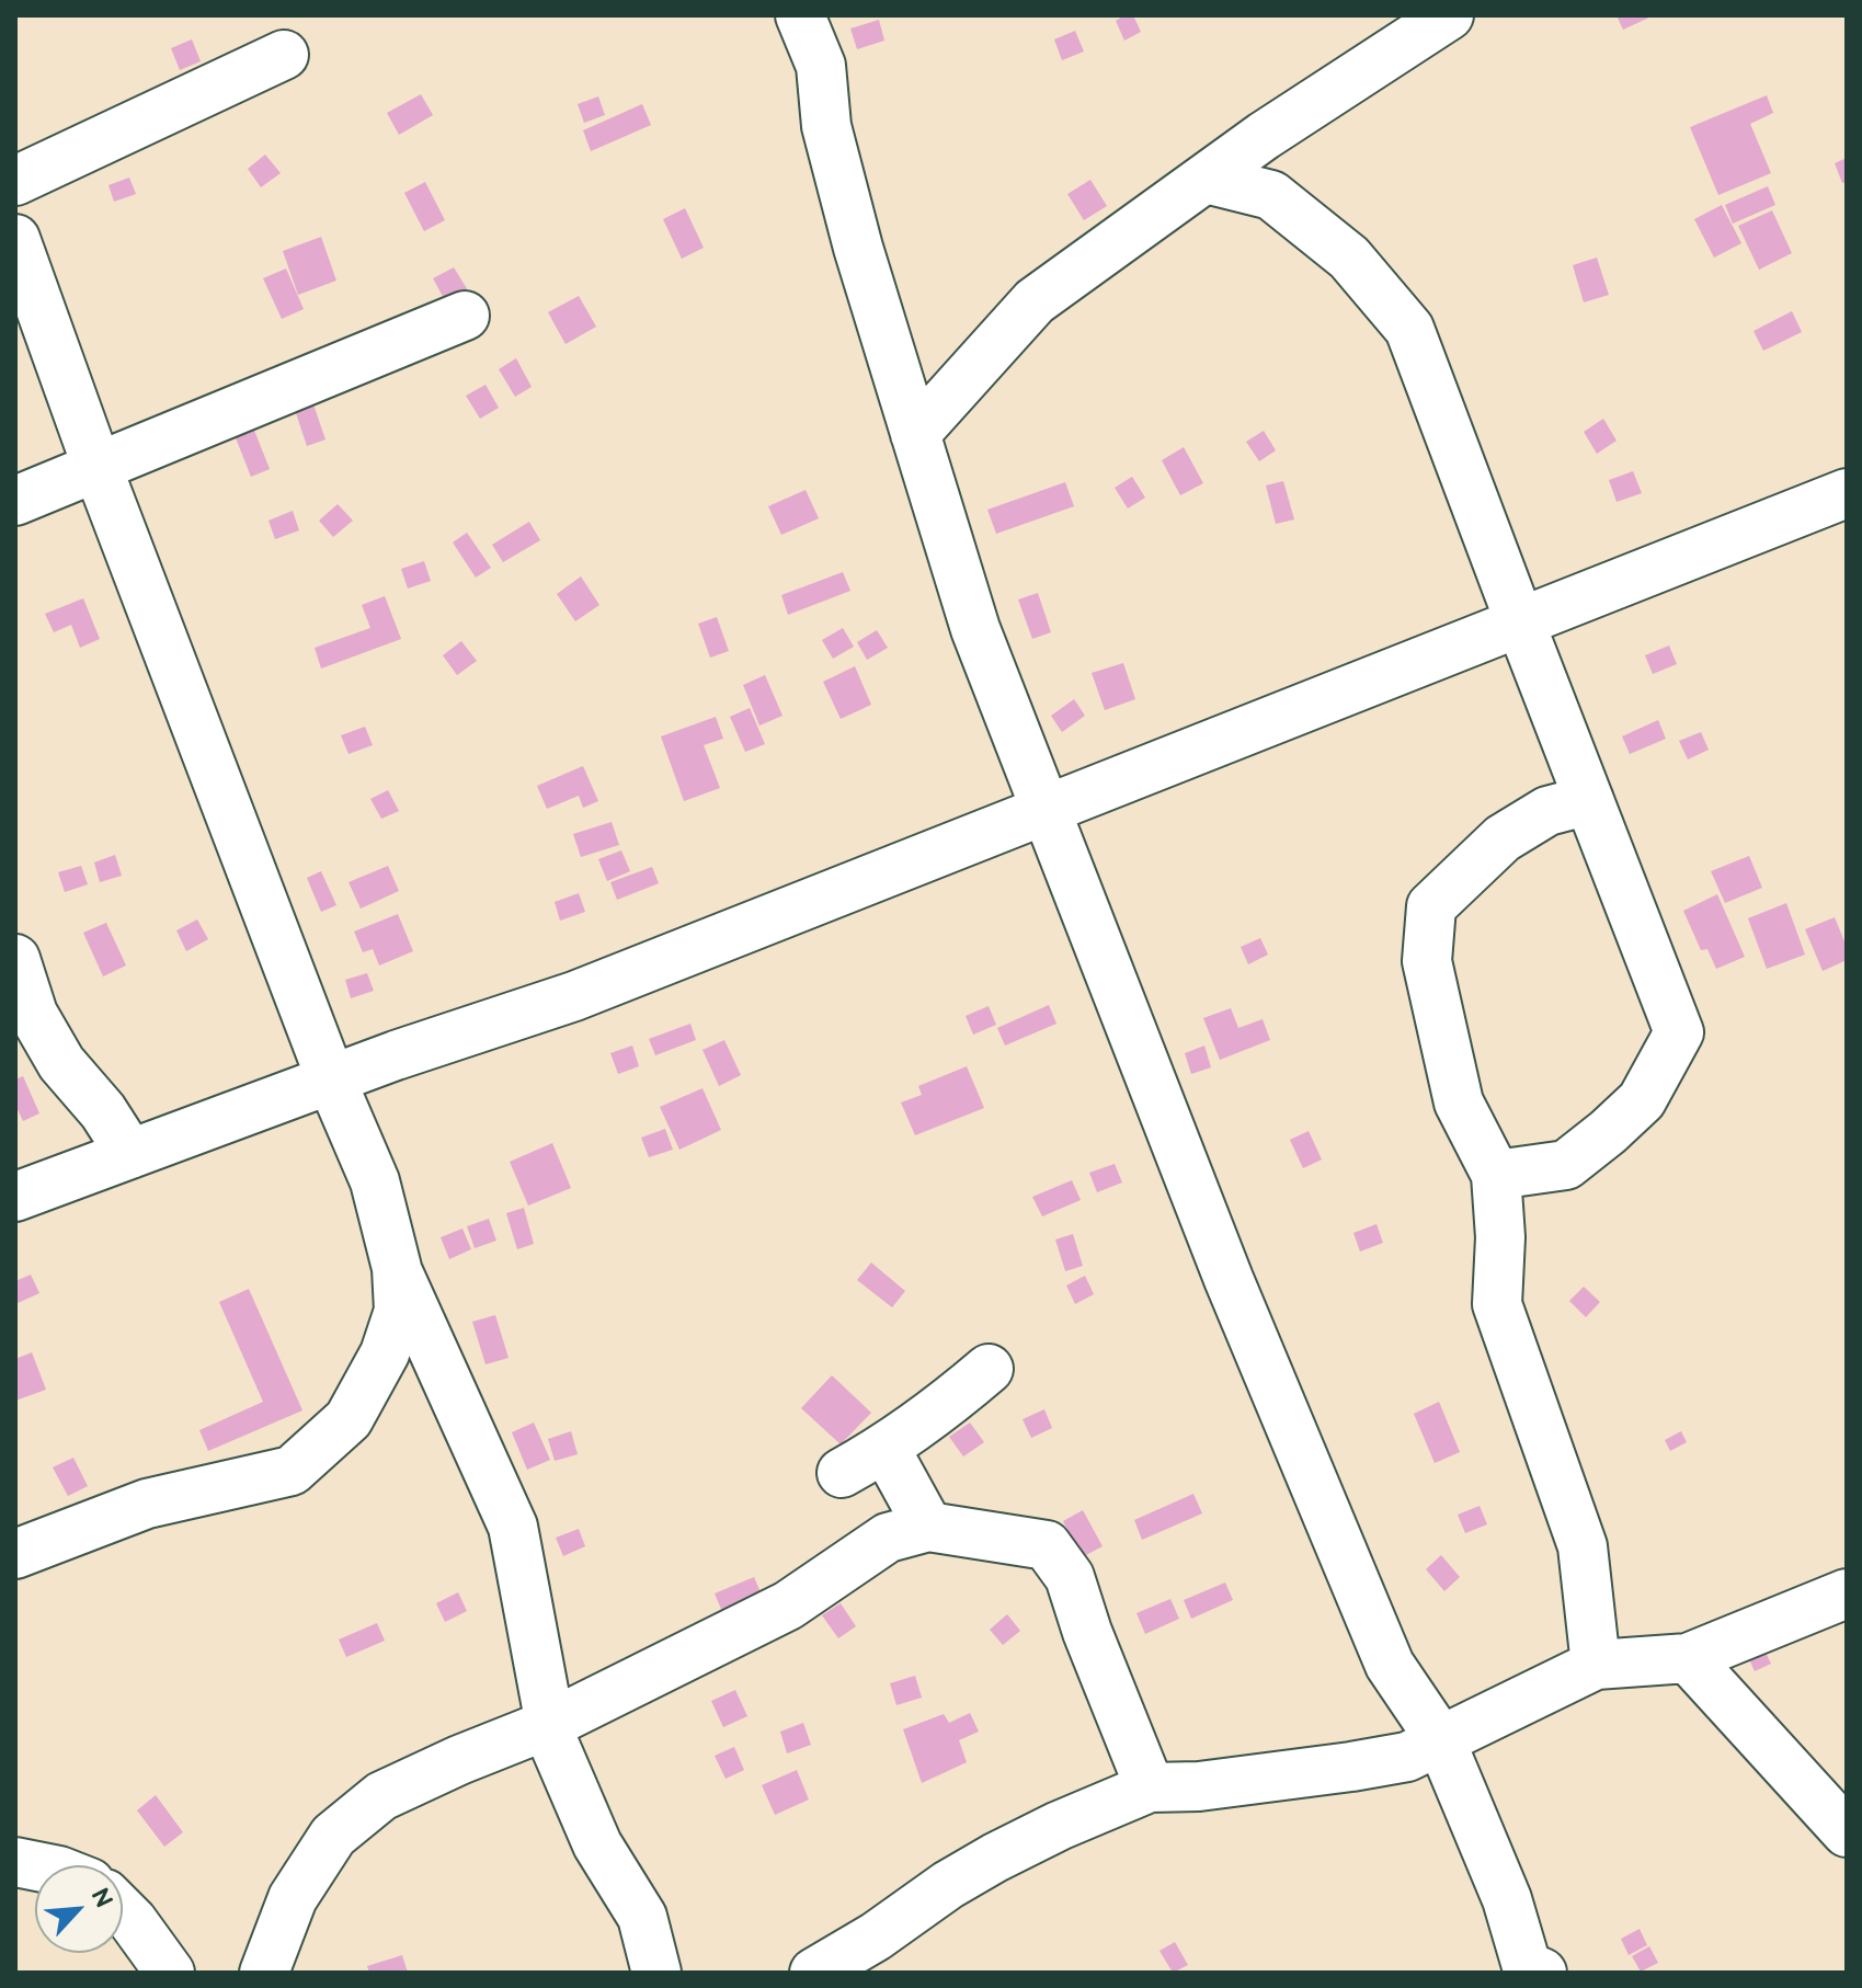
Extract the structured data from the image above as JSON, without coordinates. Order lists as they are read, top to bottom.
{
  "north": "top right"
}
